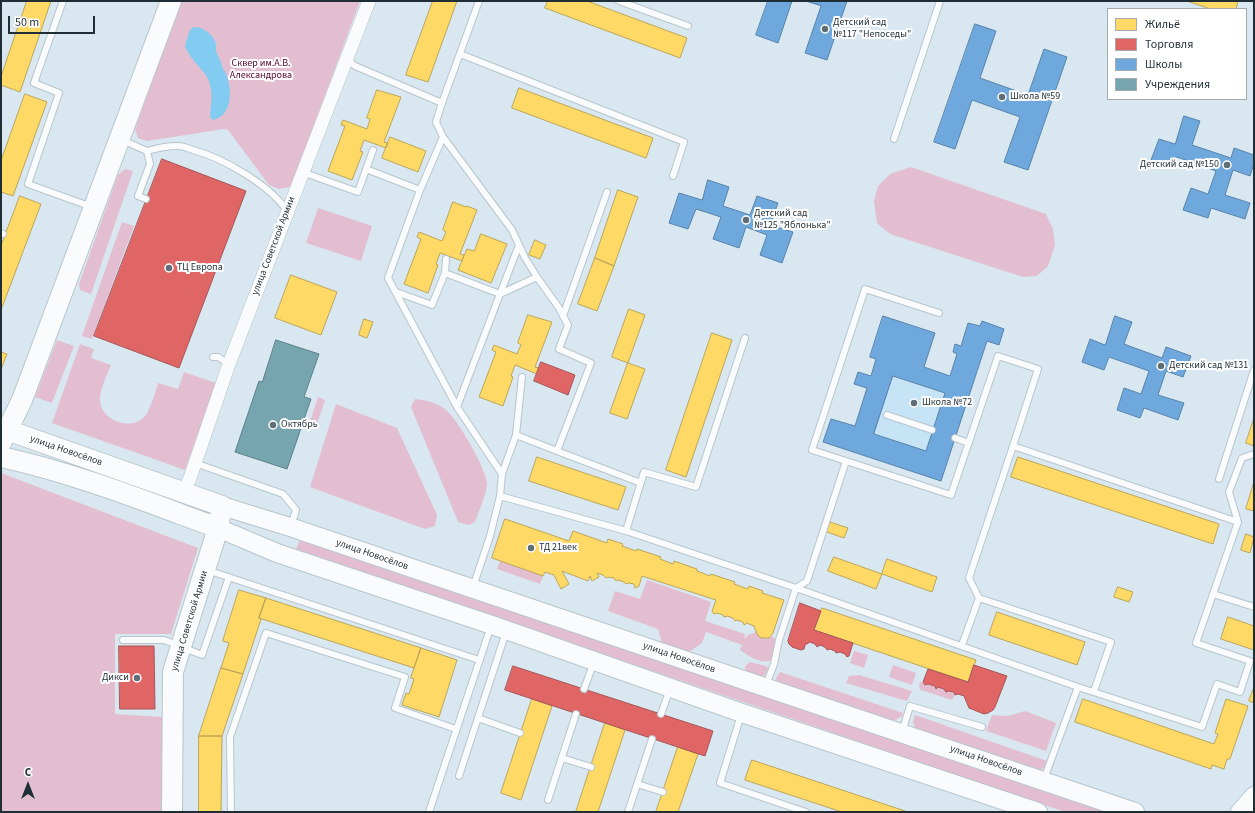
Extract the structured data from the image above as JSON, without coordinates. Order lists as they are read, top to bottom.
{
  "streets": {
    "main road": ["улица Советской Армии", "улица Новосёлов"]
  },
  "crossings": [
    ["улица Советской Армии", "улица Новосёлов"]
  ],
  "parks": ["Сквер им.А.В. Александрова"],
  "places": [
    "Детский сад №117 \"Непоседы\"",
    "Школа №59",
    "Детский сад №150",
    "Детский сад №125 \"Яблонька\"",
    "ТЦ Европа",
    "Детский сад №131",
    "Школа №72",
    "Октябрь",
    "ТД 21век",
    "Дикси"
  ],
  "legend": [
    "Жильё",
    "Торговля",
    "Школы",
    "Учреждения"
  ],
  "scale_bar": "50 m",
  "north": "top"
}
